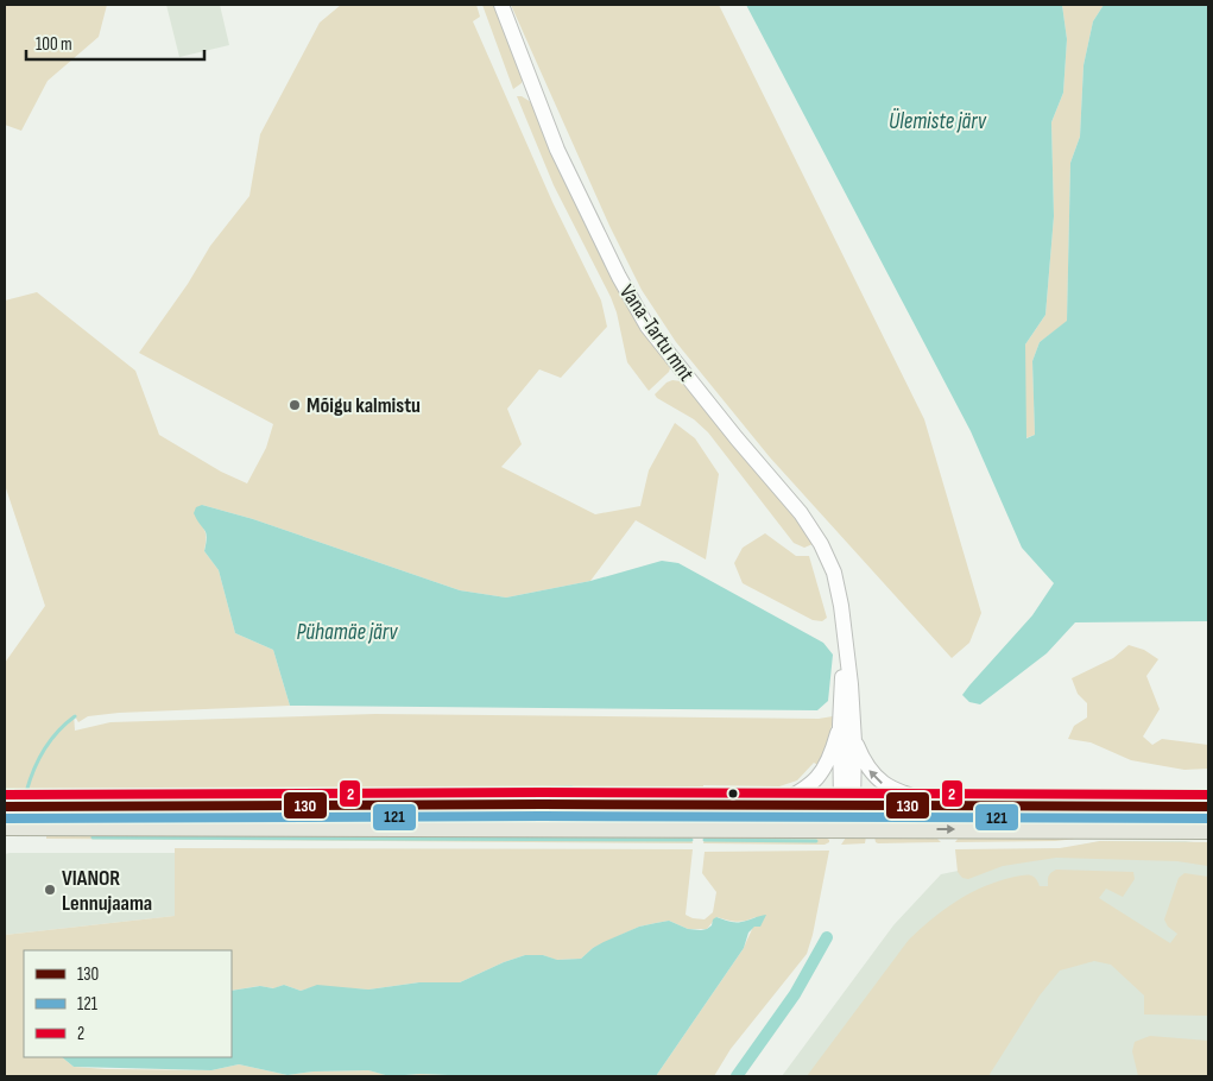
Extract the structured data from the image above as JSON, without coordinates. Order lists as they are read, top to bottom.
{
  "streets": {
    "street": ["Vana-Tartu mnt"]
  },
  "water": ["Ülemiste järv", "Pühamäe järv"],
  "places": ["Mõigu kalmistu", "VIANOR Lennujaama"],
  "lines": ["transit line 2", "transit line 130", "transit line 121"],
  "legend": ["130", "121", "2"],
  "scale_bar": "100 m"
}
